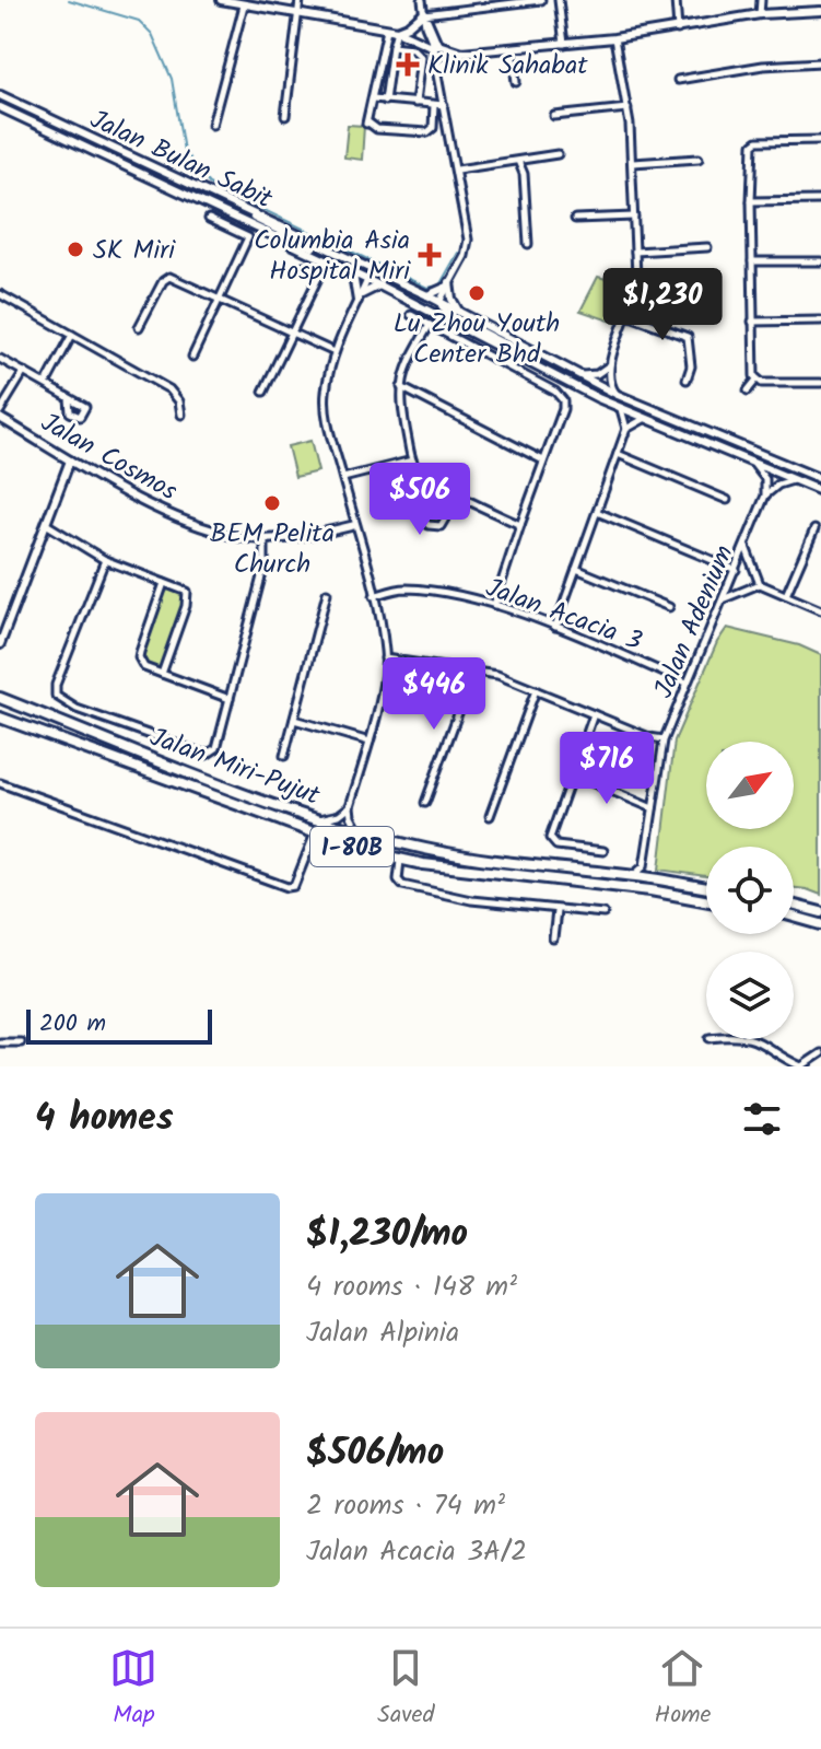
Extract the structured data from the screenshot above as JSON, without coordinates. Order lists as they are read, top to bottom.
{
  "streets": {
    "highway": ["Jalan Miri-Pujut", "1-80B"],
    "main road": ["Jalan Bulan Sabit", "Jalan Cosmos"],
    "street": ["Jalan Acacia 3", "Jalan Adenium"]
  },
  "crossings": [
    ["Jalan Acacia 3", "Jalan Adenium"]
  ],
  "places": {
    "health": ["Klinik Sahabat", "Columbia Asia Hospital Miri"],
    "other": ["SK Miri", "Lu Zhou Youth Center Bhd", "BEM Pelita Church"]
  },
  "scale_bar": "200 m",
  "north": "top right",
  "page": {
    "price": [
      "$1,230",
      "$506",
      "$446",
      "$716"
    ],
    "scale": "200 m",
    "heading": "4 homes",
    "list": [
      {
        "name": "$1,230/mo",
        "note": "4 rooms · 148 m² · Jalan Alpinia"
      },
      {
        "name": "$506/mo",
        "note": "2 rooms · 74 m² · Jalan Acacia 3A/2"
      }
    ],
    "tabs": ["Map", "Saved", "Home"]
  }
}
